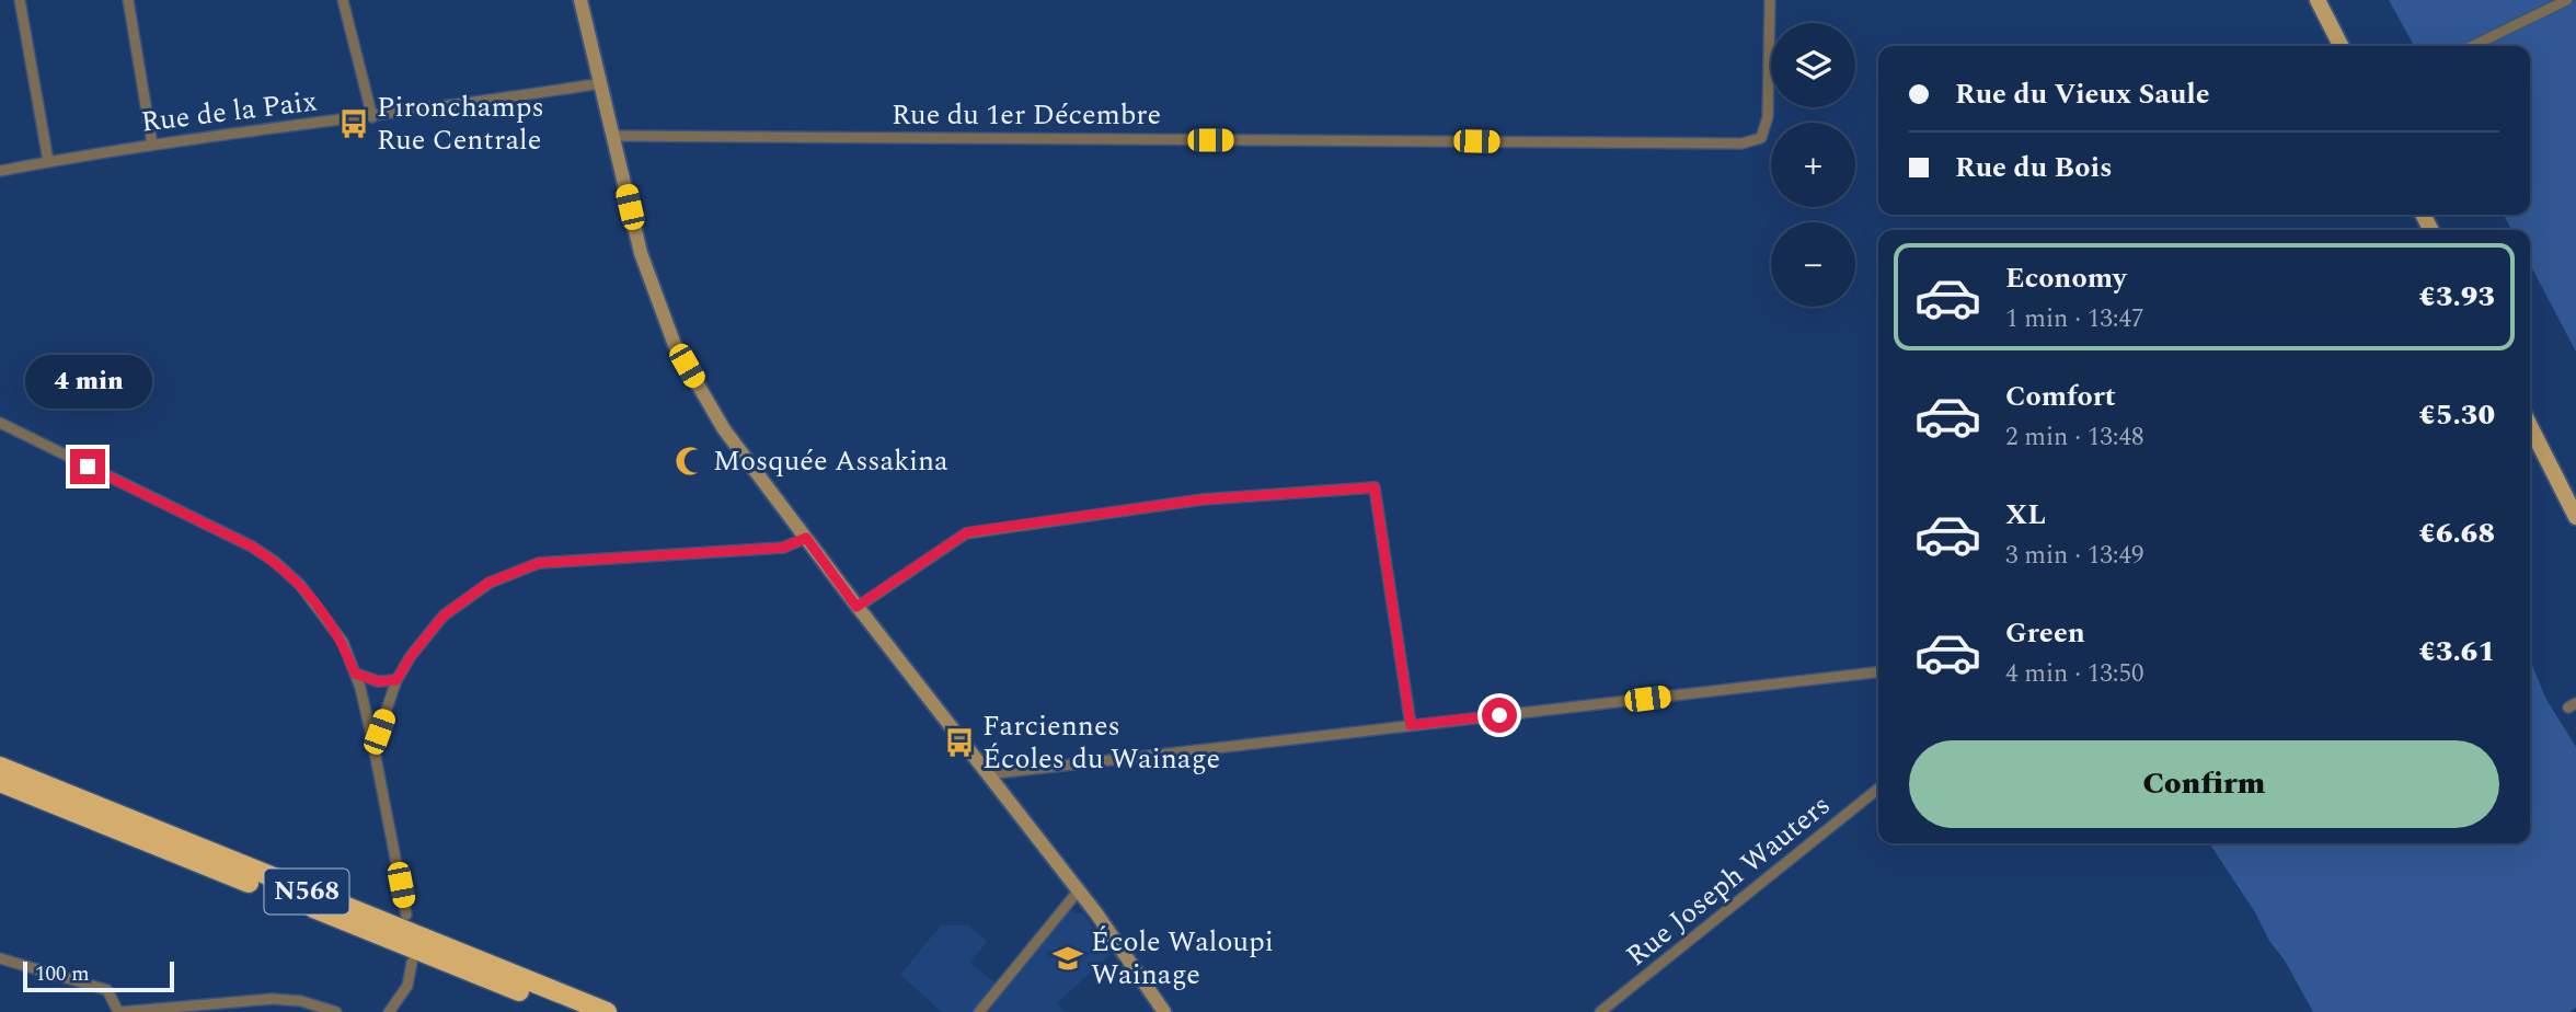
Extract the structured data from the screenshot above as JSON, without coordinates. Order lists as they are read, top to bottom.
{
  "streets": {
    "highway": ["N568"],
    "street": ["Rue de la Paix", "Rue du 1er Décembre", "Rue Joseph Wauters"]
  },
  "places": {
    "bus stop": ["Pironchamps Rue Centrale", "Farciennes Écoles du Wainage"],
    "mosque": ["Mosquée Assakina"],
    "school or university": ["École Waloupi Wainage"]
  },
  "scale_bar": "100 m",
  "page": {
    "map_buttons": ["+", "−"],
    "banner": ["Rue du Vieux Saule", "Rue du Bois"],
    "list": [
      {
        "name": "Economy",
        "note": "1 min · 13:47",
        "value": "€3.93"
      },
      {
        "name": "Comfort",
        "note": "2 min · 13:48",
        "value": "€5.30"
      },
      {
        "name": "XL",
        "note": "3 min · 13:49",
        "value": "€6.68"
      },
      {
        "name": "Green",
        "note": "4 min · 13:50",
        "value": "€3.61"
      }
    ],
    "bubble": "4 min",
    "buttons": "Confirm",
    "scale": "100 m"
  }
}
